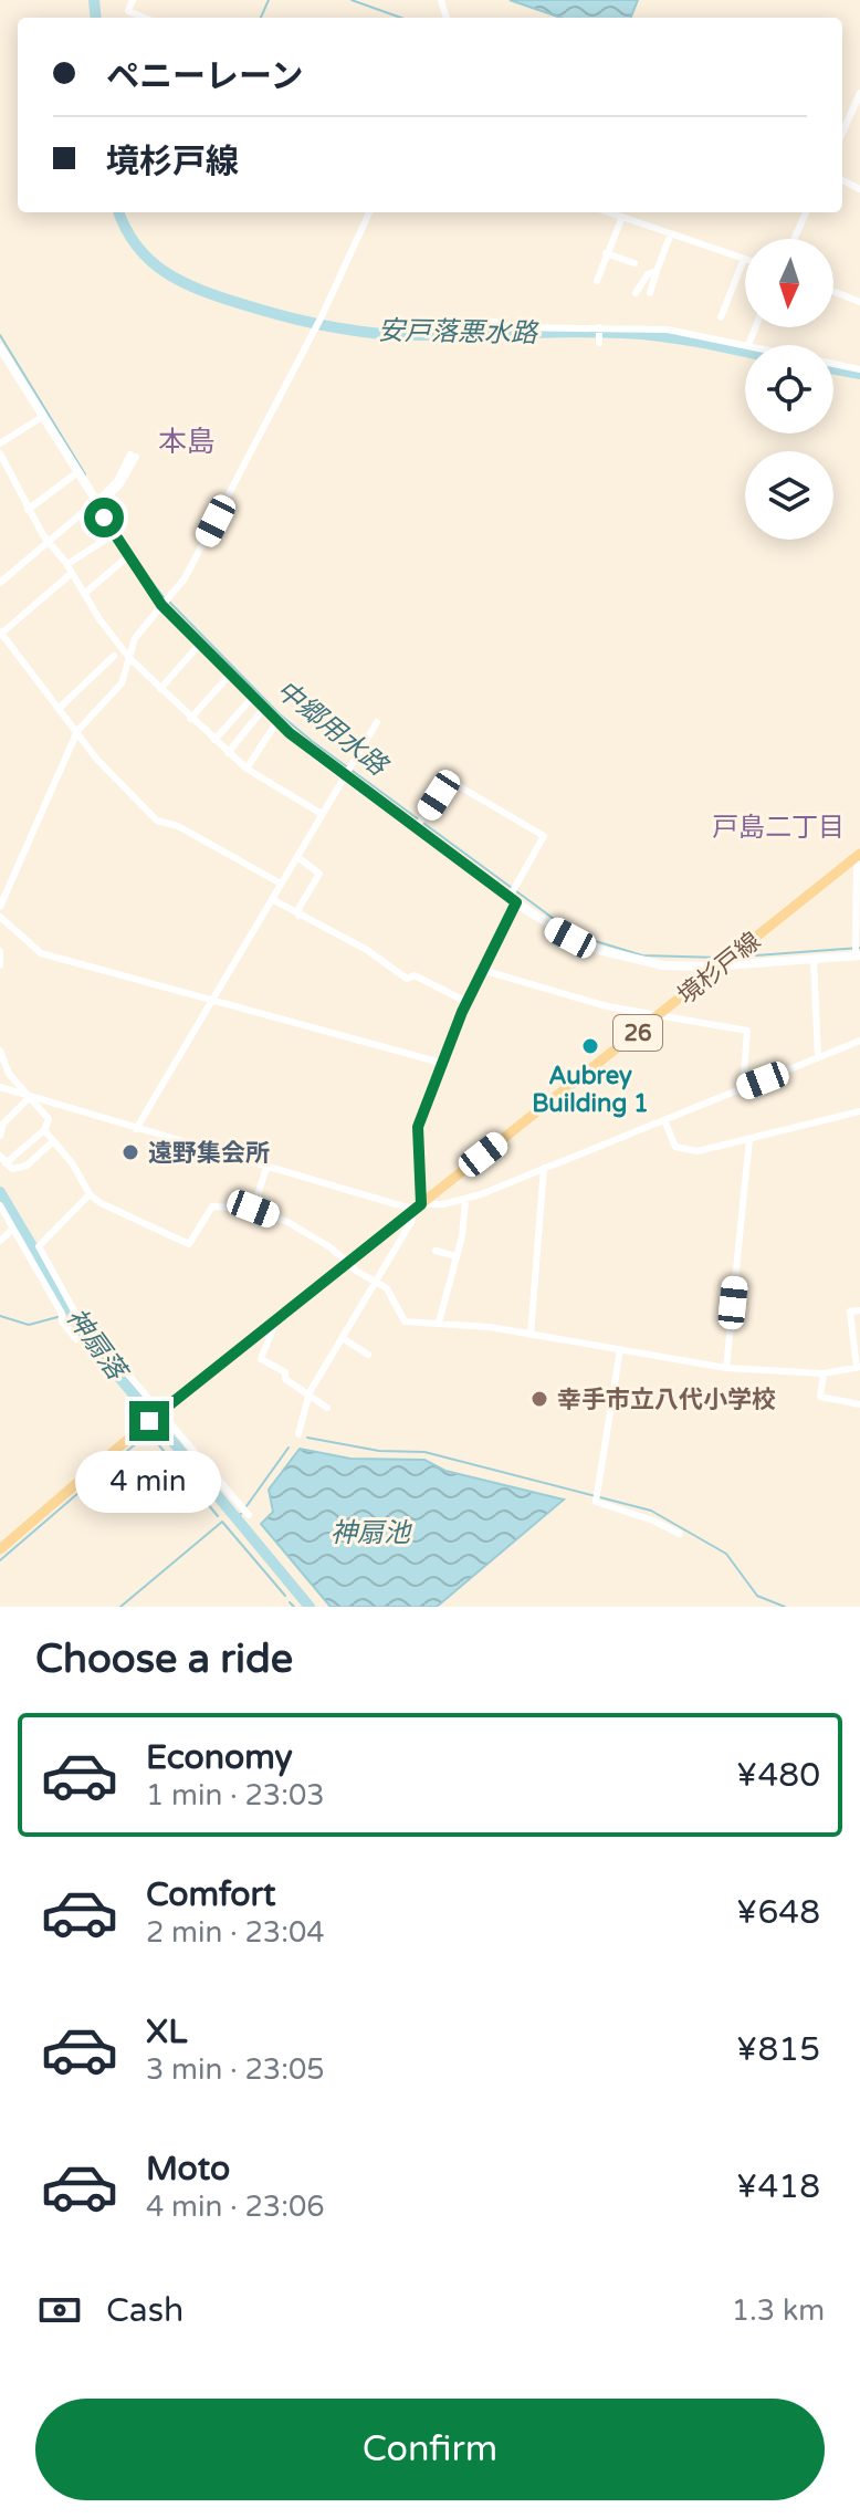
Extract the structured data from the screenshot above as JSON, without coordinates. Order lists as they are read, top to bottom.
{
  "streets": {
    "main road": ["境杉戸線", "26"]
  },
  "districts": ["本島", "戸島二丁目"],
  "water": [
    "安戸落悪水路",
    "中郷用水路",
    "神扇落",
    "神扇池"
  ],
  "places": ["Aubrey Building 1", "遠野集会所", "幸手市立八代小学校"],
  "north": "bottom",
  "page": {
    "banner": ["ペニーレーン", "境杉戸線"],
    "bubble": "4 min",
    "heading": "Choose a ride",
    "list": [
      {
        "name": "Economy",
        "note": "1 min · 23:03",
        "value": "¥480"
      },
      {
        "name": "Comfort",
        "note": "2 min · 23:04",
        "value": "¥648"
      },
      {
        "name": "XL",
        "note": "3 min · 23:05",
        "value": "¥815"
      },
      {
        "name": "Moto",
        "note": "4 min · 23:06",
        "value": "¥418"
      }
    ],
    "pay": ["Cash", "1.3 km"],
    "buttons": "Confirm"
  }
}
